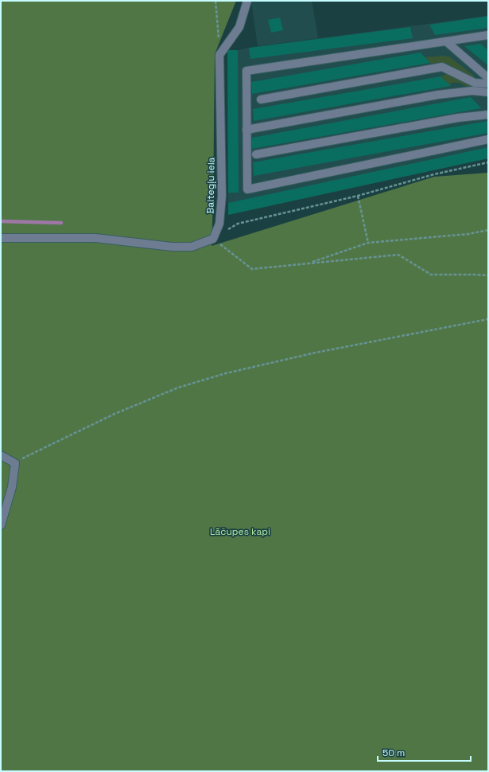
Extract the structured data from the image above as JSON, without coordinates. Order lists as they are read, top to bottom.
{
  "streets": {
    "street": ["Baltegļu iela"]
  },
  "parks": ["Lāčupes kapi"],
  "scale_bar": "50 m"
}
